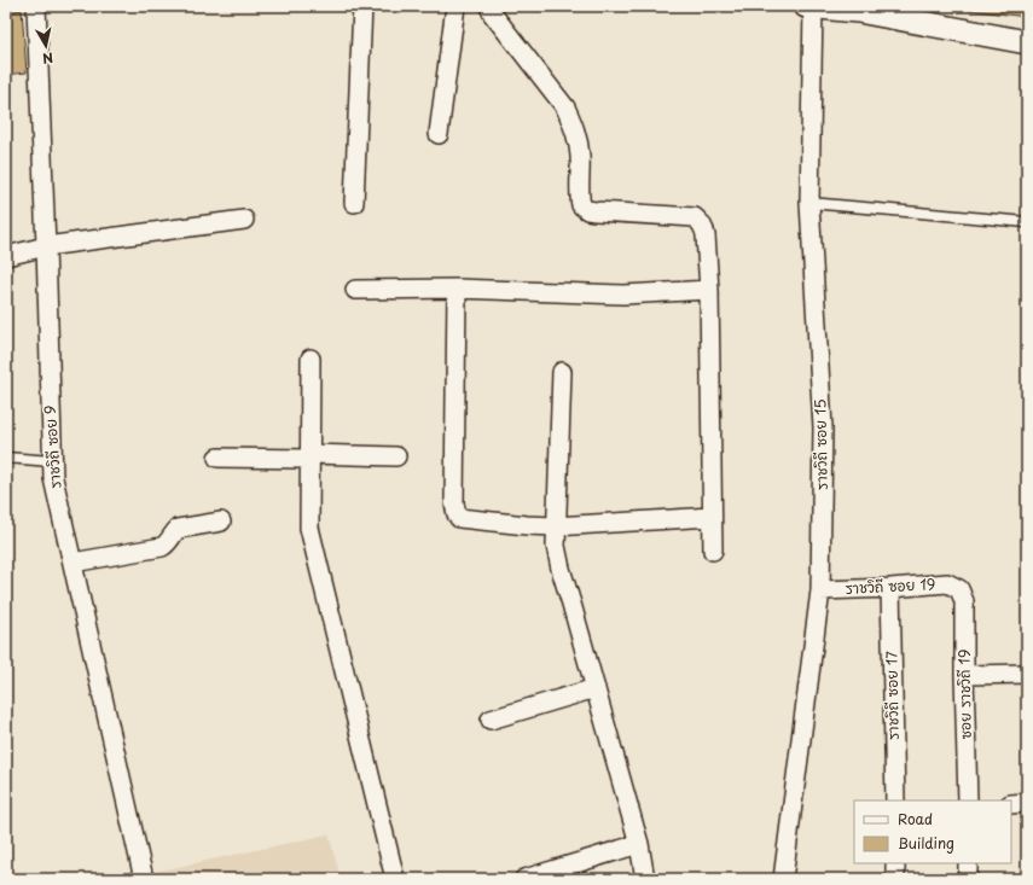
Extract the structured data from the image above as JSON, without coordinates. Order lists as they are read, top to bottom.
{
  "streets": {
    "street": [
      "ราชวิถี ซอย 15",
      "ราชวิถี ซอย 9",
      "ราชวิถี ซอย 19",
      "ซอย ราชวิถี 19",
      "ราชวิถี ซอย 17"
    ]
  },
  "crossings": [
    ["ราชวิถี ซอย 15", "ราชวิถี ซอย 19"],
    ["ราชวิถี ซอย 19", "ซอย ราชวิถี 19"],
    ["ราชวิถี ซอย 19", "ราชวิถี ซอย 17"]
  ],
  "legend": ["Road", "Building"],
  "north": "bottom"
}
